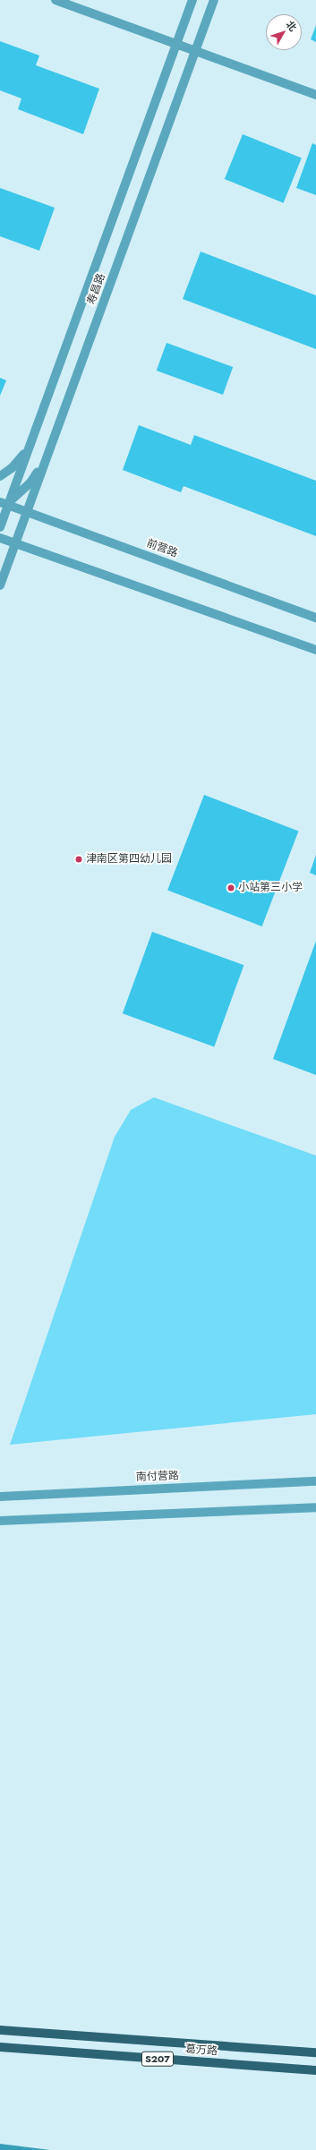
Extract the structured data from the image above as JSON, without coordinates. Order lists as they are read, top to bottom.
{
  "streets": {
    "main road": ["葛万路", "S207"],
    "street": ["寿昌路", "前营路", "南付营路"]
  },
  "crossings": [
    ["寿昌路", "前营路"]
  ],
  "places": ["津南区第四幼儿园", "小站第三小学"],
  "north": "top right"
}
